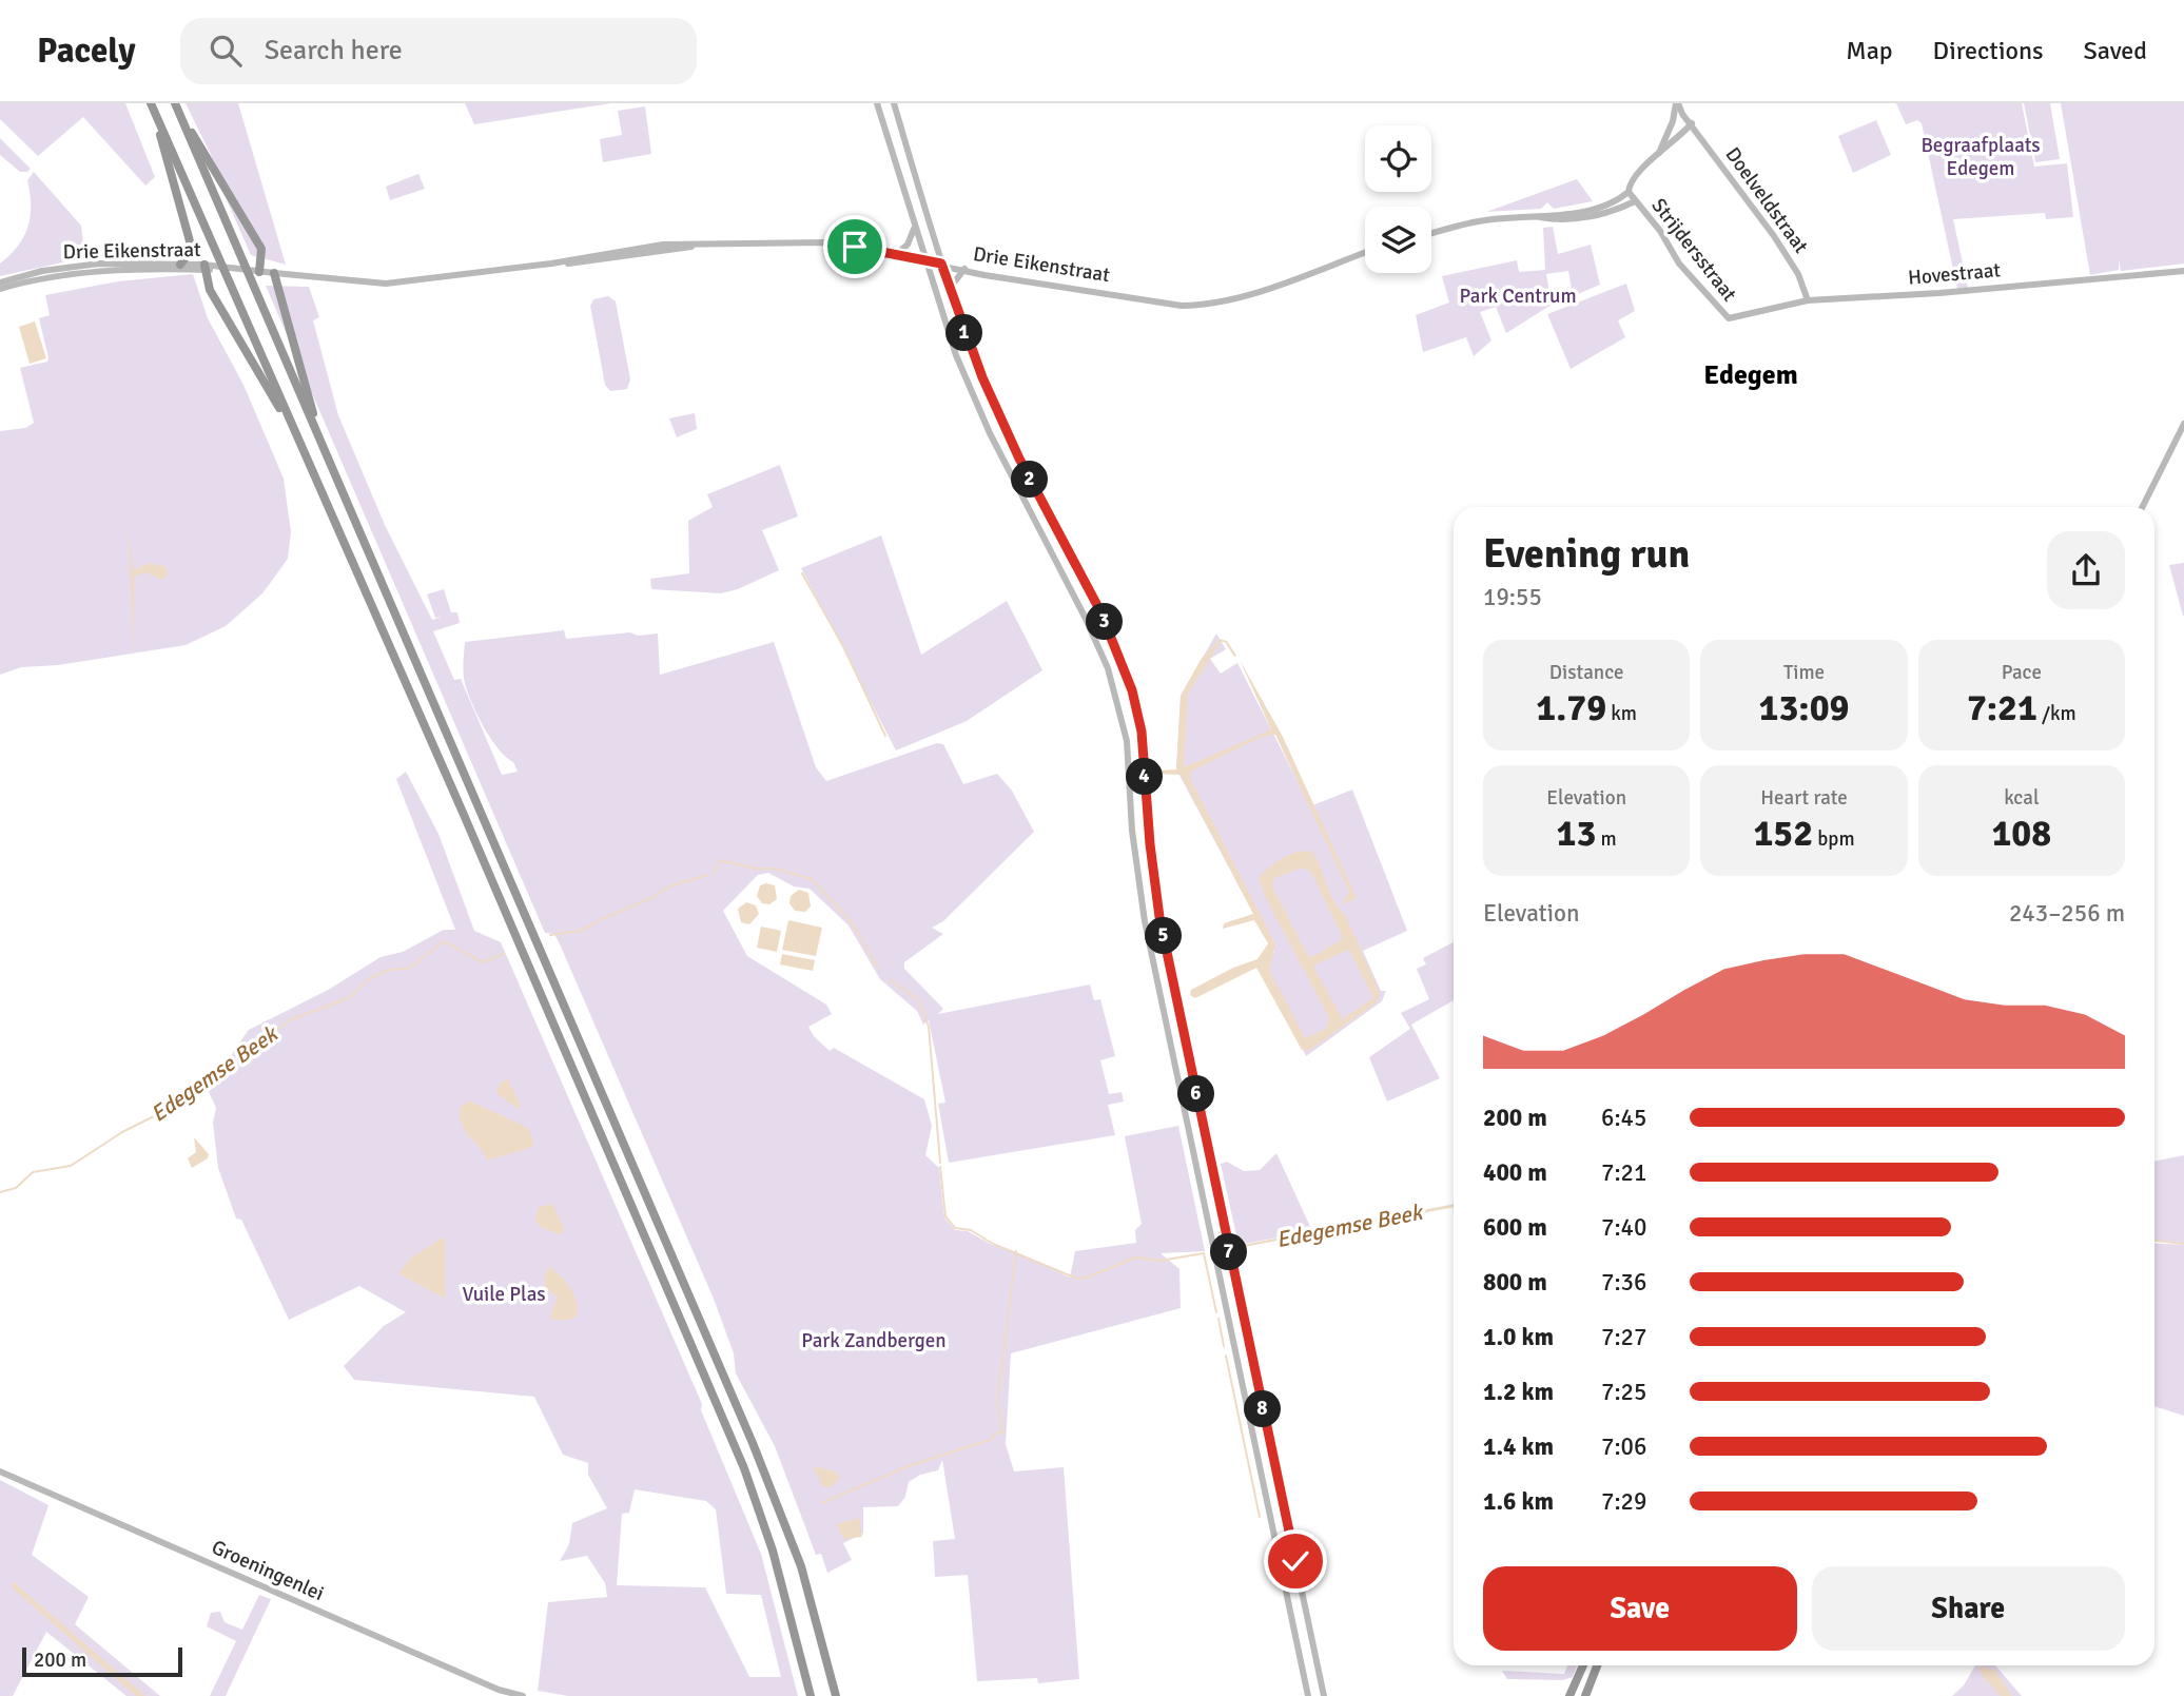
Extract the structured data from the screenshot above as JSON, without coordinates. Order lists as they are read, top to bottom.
{
  "streets": {
    "street": [
      "Doelveldstraat",
      "Strijdersstraat",
      "Drie Eikenstraat",
      "Hovestraat",
      "Groeningenlei"
    ]
  },
  "crossings": [
    ["Doelveldstraat", "Strijdersstraat"],
    ["Doelveldstraat", "Hovestraat"],
    ["Strijdersstraat", "Hovestraat"]
  ],
  "districts": ["Edegem"],
  "water": ["Edegemse Beek"],
  "parks": [
    "Begraafplaats Edegem",
    "Park Centrum",
    "Vuile Plas",
    "Park Zandbergen"
  ],
  "scale_bar": "200 m",
  "page": {
    "header": "Pacely",
    "search": "Search here",
    "nav": ["Map", "Directions", "Saved"],
    "pins": [
      "1",
      "2",
      "3",
      "4",
      "5",
      "6",
      "7",
      "8"
    ],
    "heading": ["Evening run", "19:55"],
    "stats": [
      ["Distance", "1.79 km"],
      ["Time", "13:09"],
      ["Pace", "7:21 /km"],
      ["Elevation", "13 m"],
      ["Heart rate", "152 bpm"],
      ["kcal", "108"]
    ],
    "chart": ["Elevation", "243–256 m"],
    "list": [
      {
        "name": "200 m",
        "note": "6:45"
      },
      {
        "name": "400 m",
        "note": "7:21"
      },
      {
        "name": "600 m",
        "note": "7:40"
      },
      {
        "name": "800 m",
        "note": "7:36"
      },
      {
        "name": "1.0 km",
        "note": "7:27"
      },
      {
        "name": "1.2 km",
        "note": "7:25"
      },
      {
        "name": "1.4 km",
        "note": "7:06"
      },
      {
        "name": "1.6 km",
        "note": "7:29"
      }
    ],
    "buttons": ["Save", "Share"],
    "scale": "200 m"
  }
}
